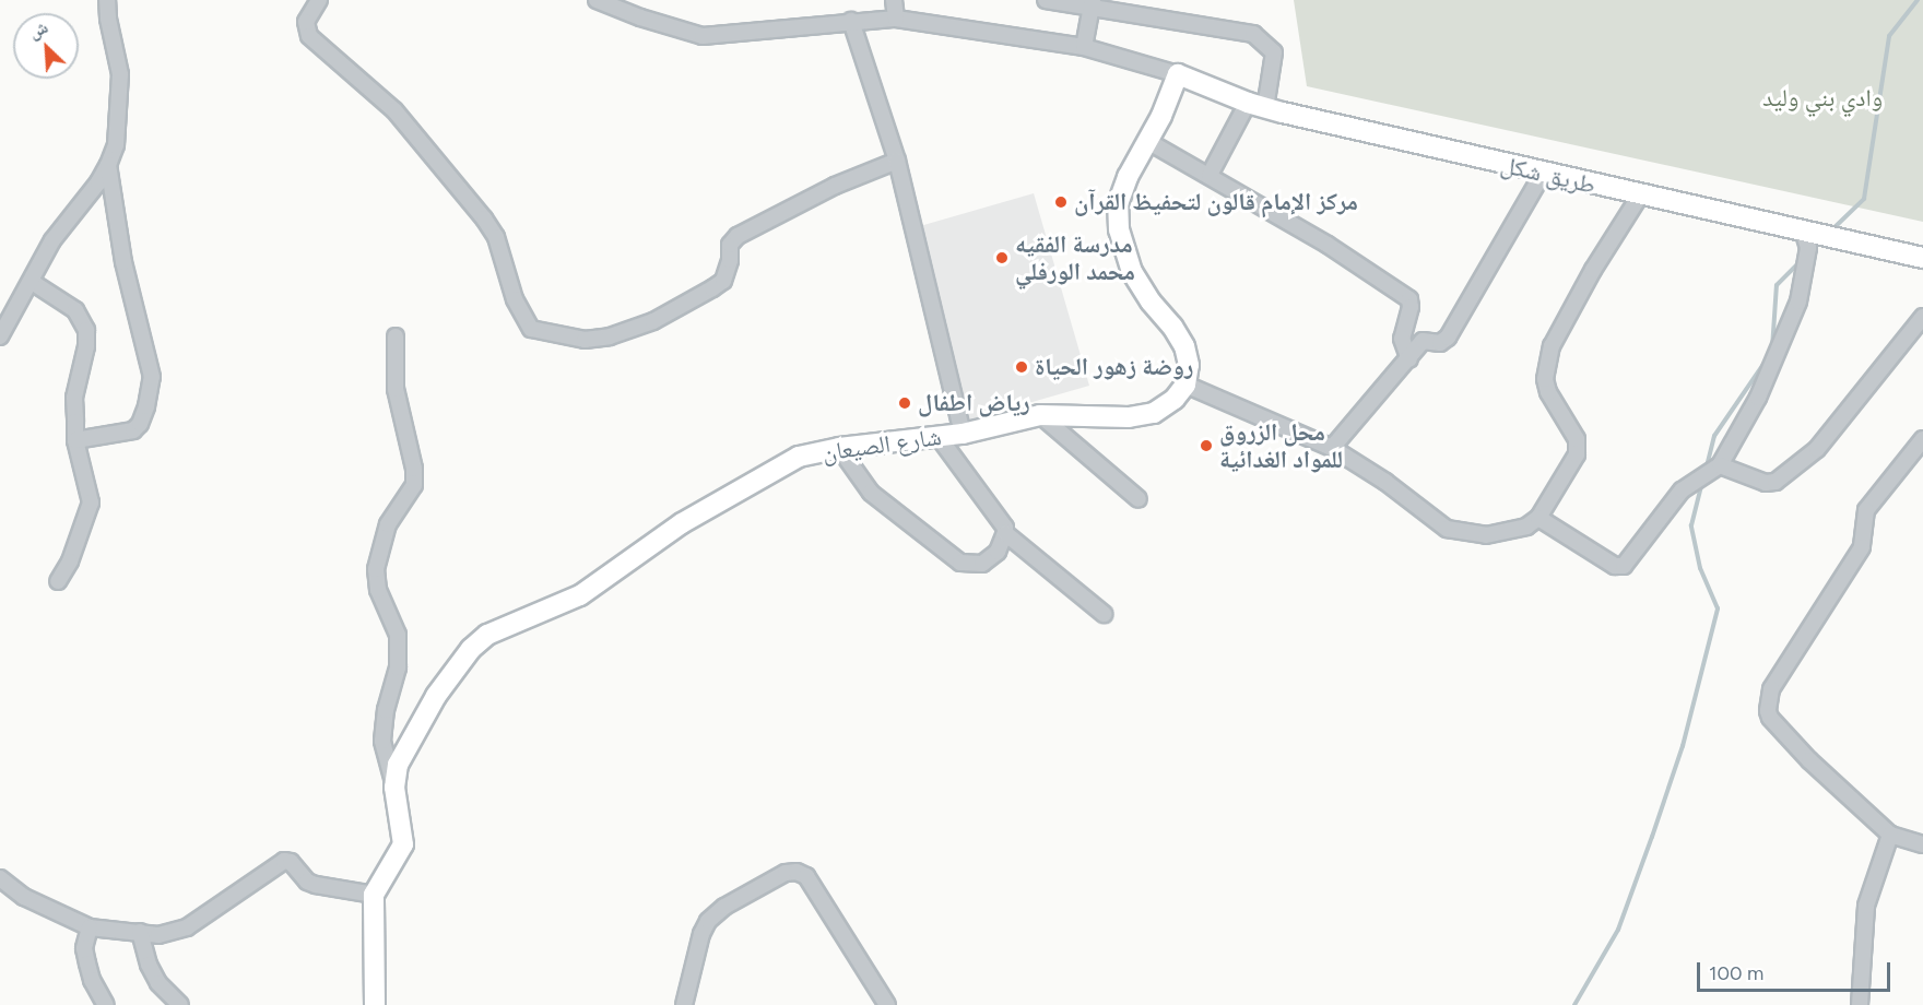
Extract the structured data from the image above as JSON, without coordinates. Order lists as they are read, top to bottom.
{
  "streets": {
    "main road": ["طريق شكل", "شارع الصيعان"]
  },
  "parks": ["وادي بني وليد"],
  "places": [
    "مركز الإمام قالون لتحفيظ القرآن",
    "مدرسة الفقيه محمد الورفلي",
    "روضة زهور الحياة",
    "رياض اطفال",
    "محل الزروق للمواد الغدائية"
  ],
  "scale_bar": "100 m",
  "north": "top left"
}
